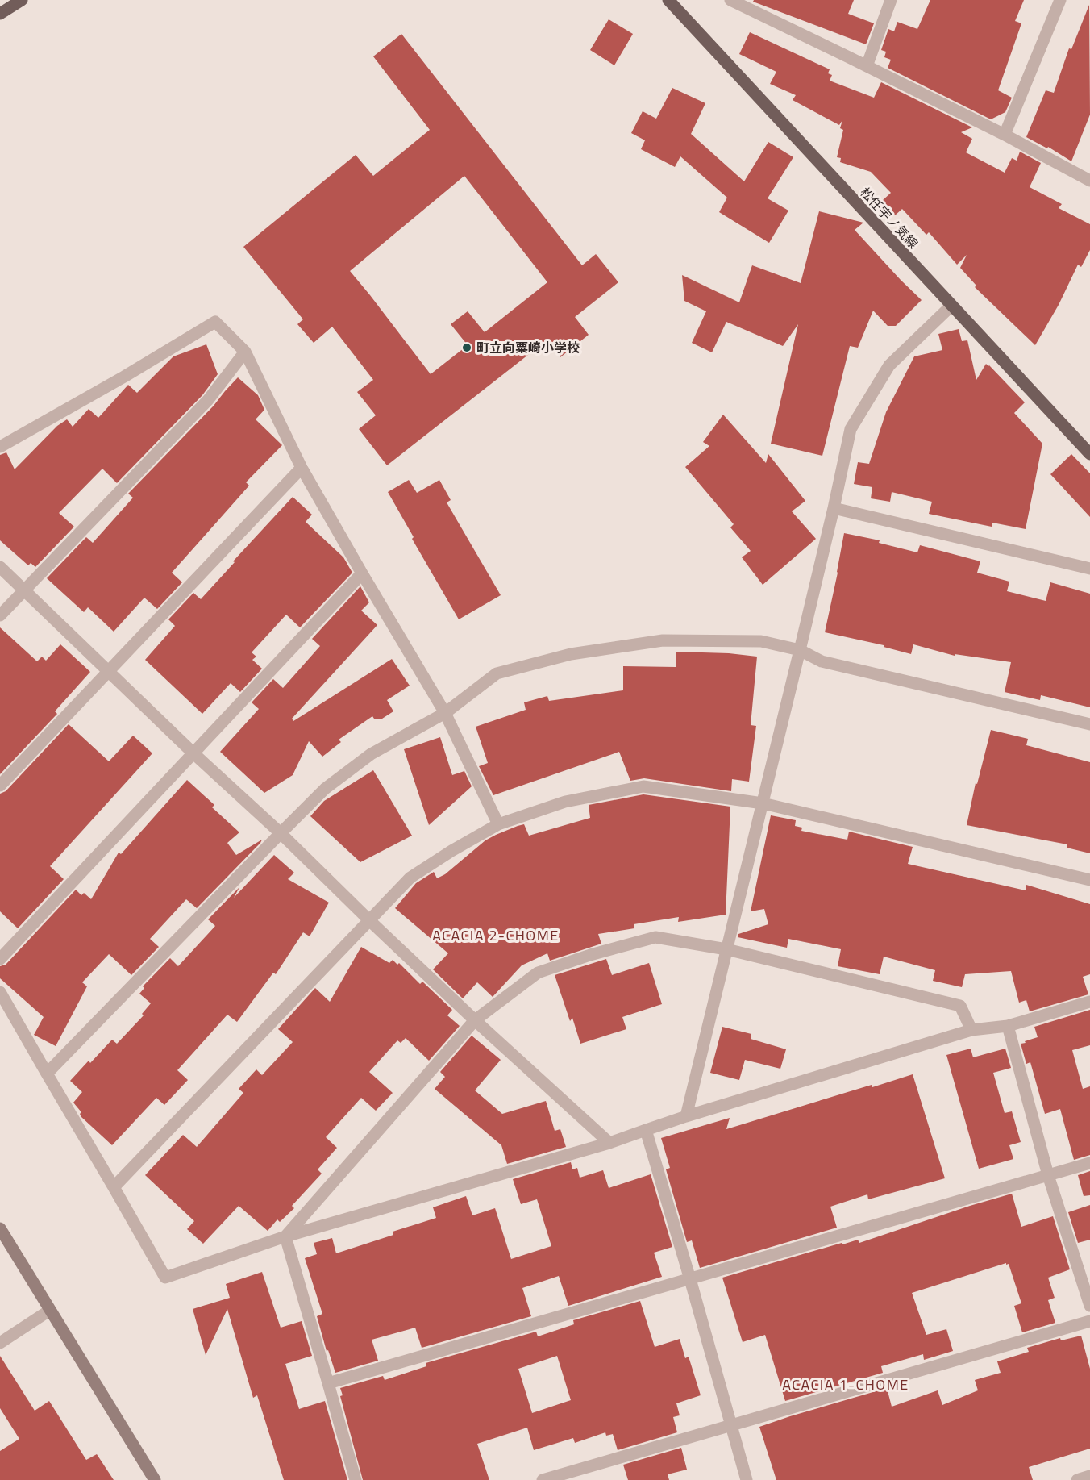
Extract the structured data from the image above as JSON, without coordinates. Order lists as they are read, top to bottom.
{
  "streets": {
    "main road": ["松任宇ノ気線"]
  },
  "districts": ["ACACIA 2-CHOME", "ACACIA 1-CHOME"],
  "places": ["町立向粟崎小学校"]
}
